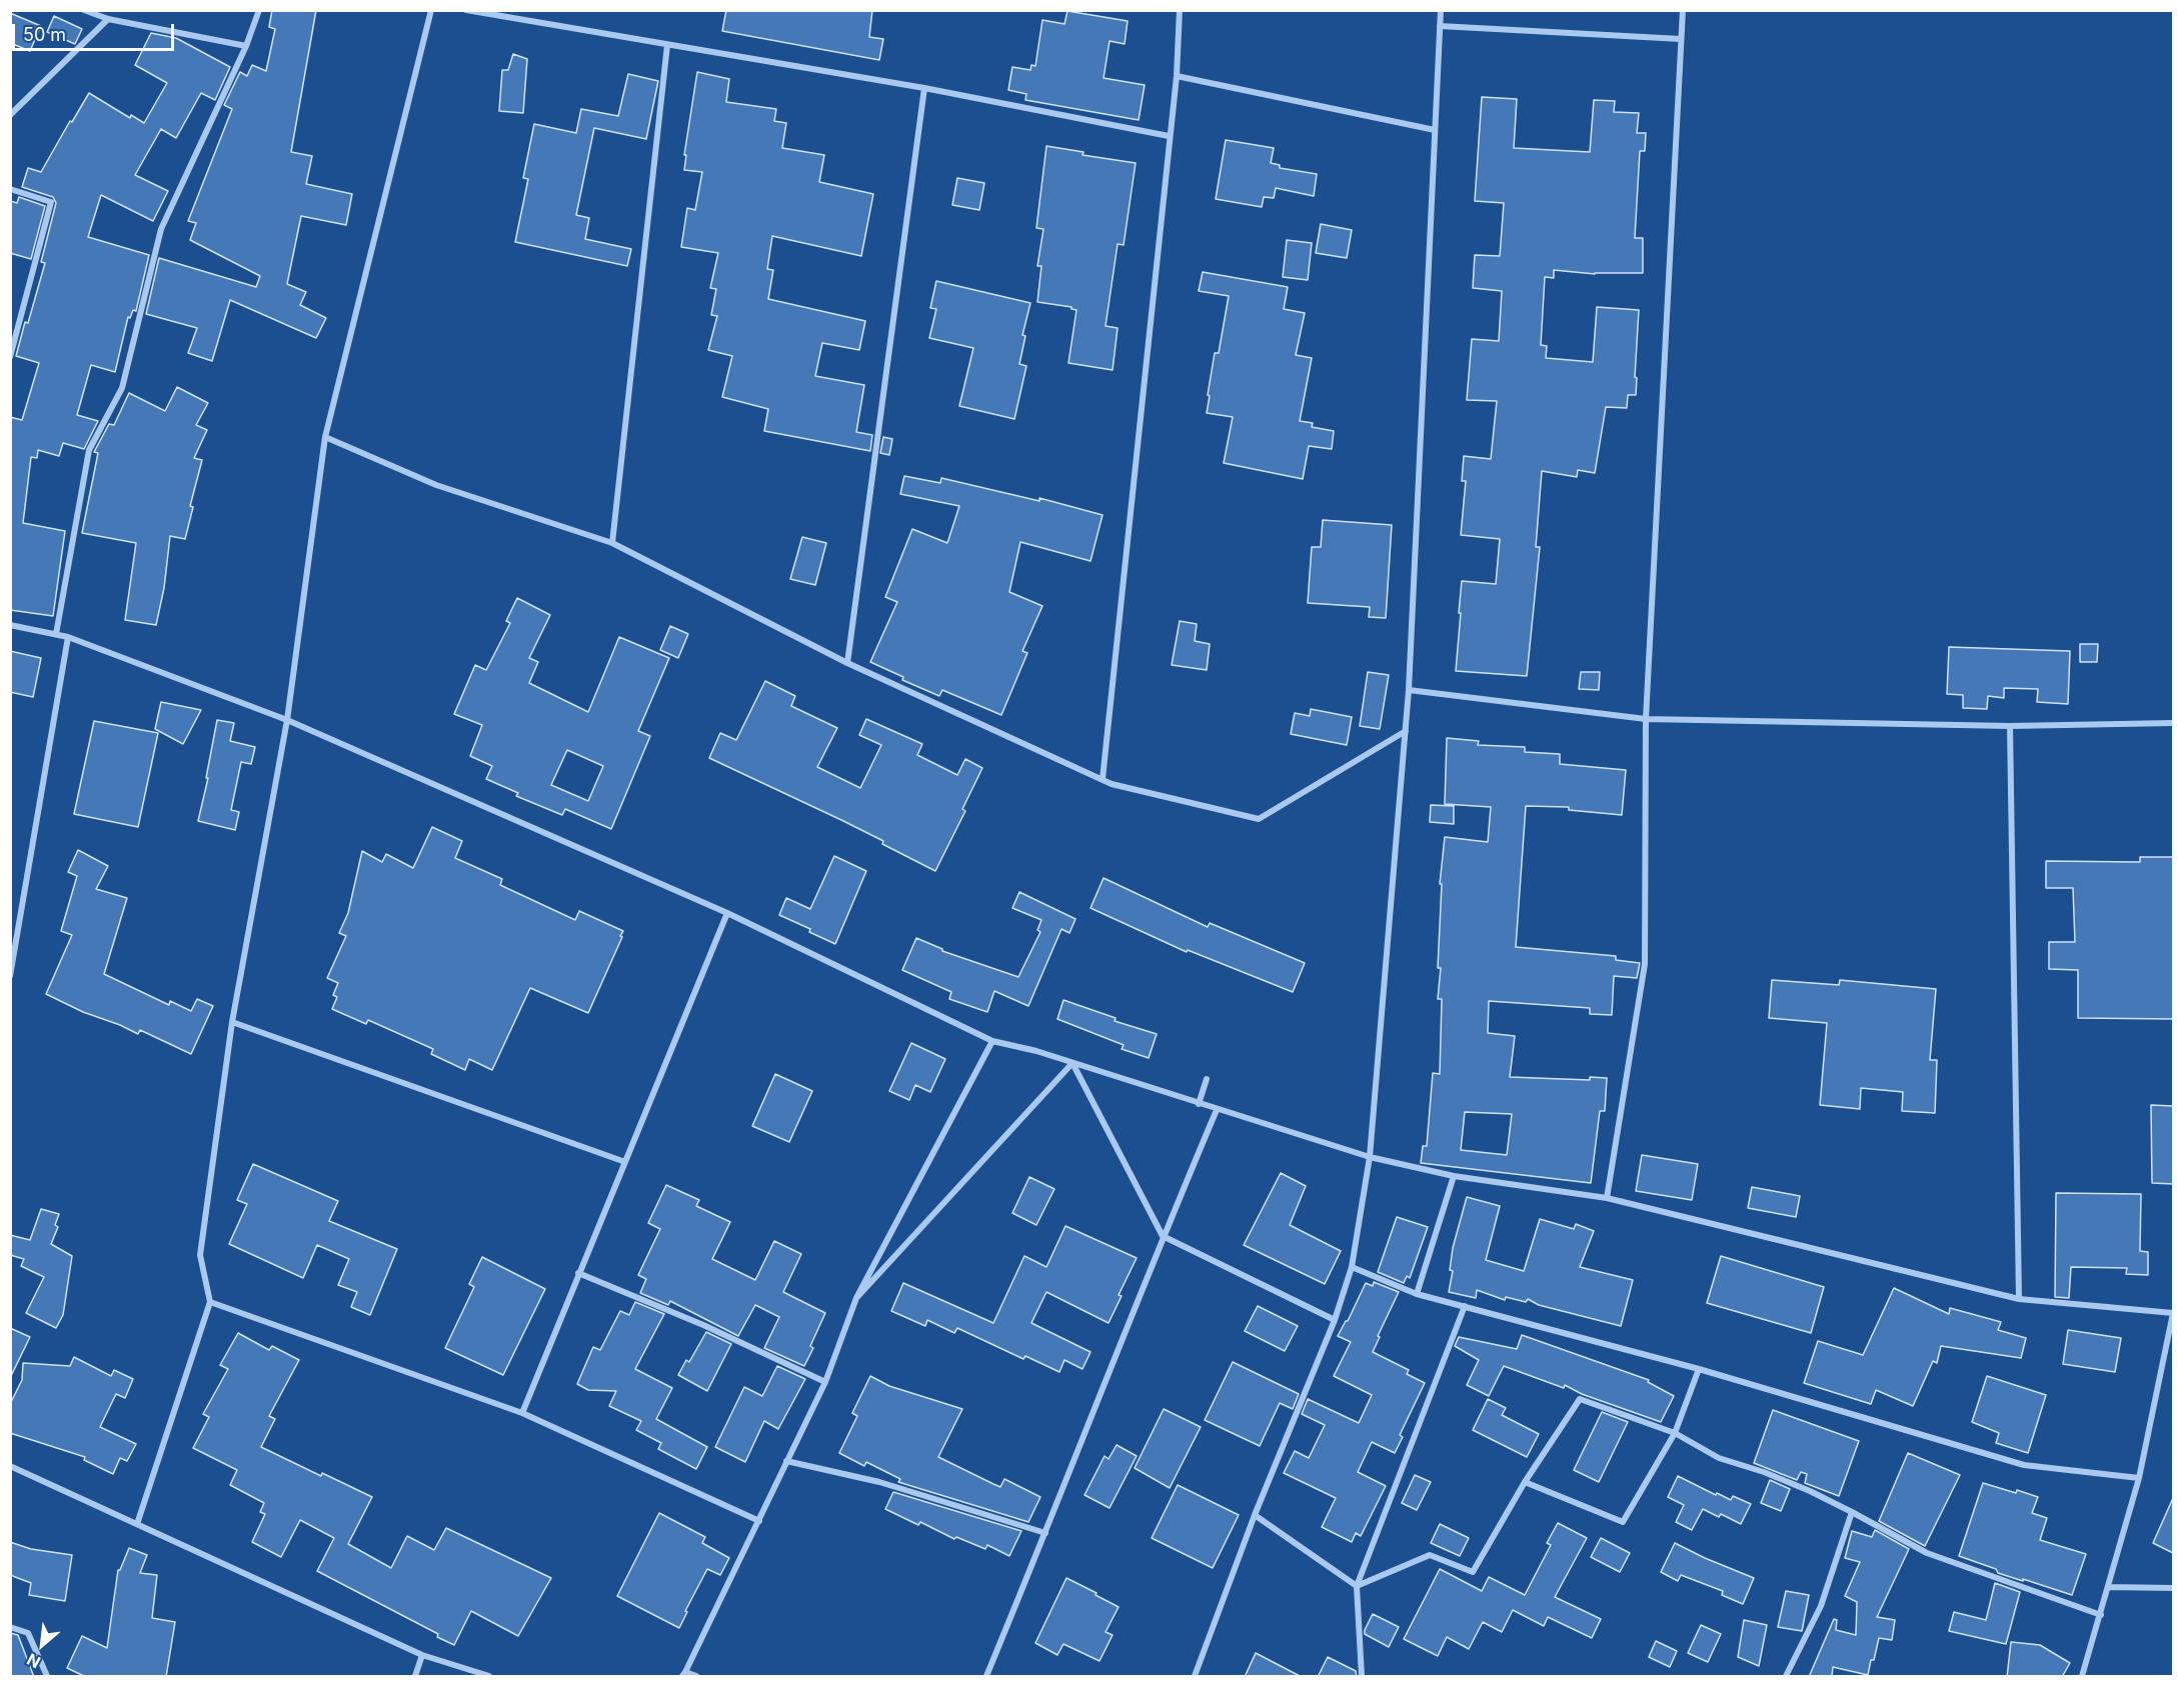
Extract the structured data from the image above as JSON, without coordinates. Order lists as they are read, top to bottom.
{
  "scale_bar": "50 m",
  "north": "bottom left"
}
